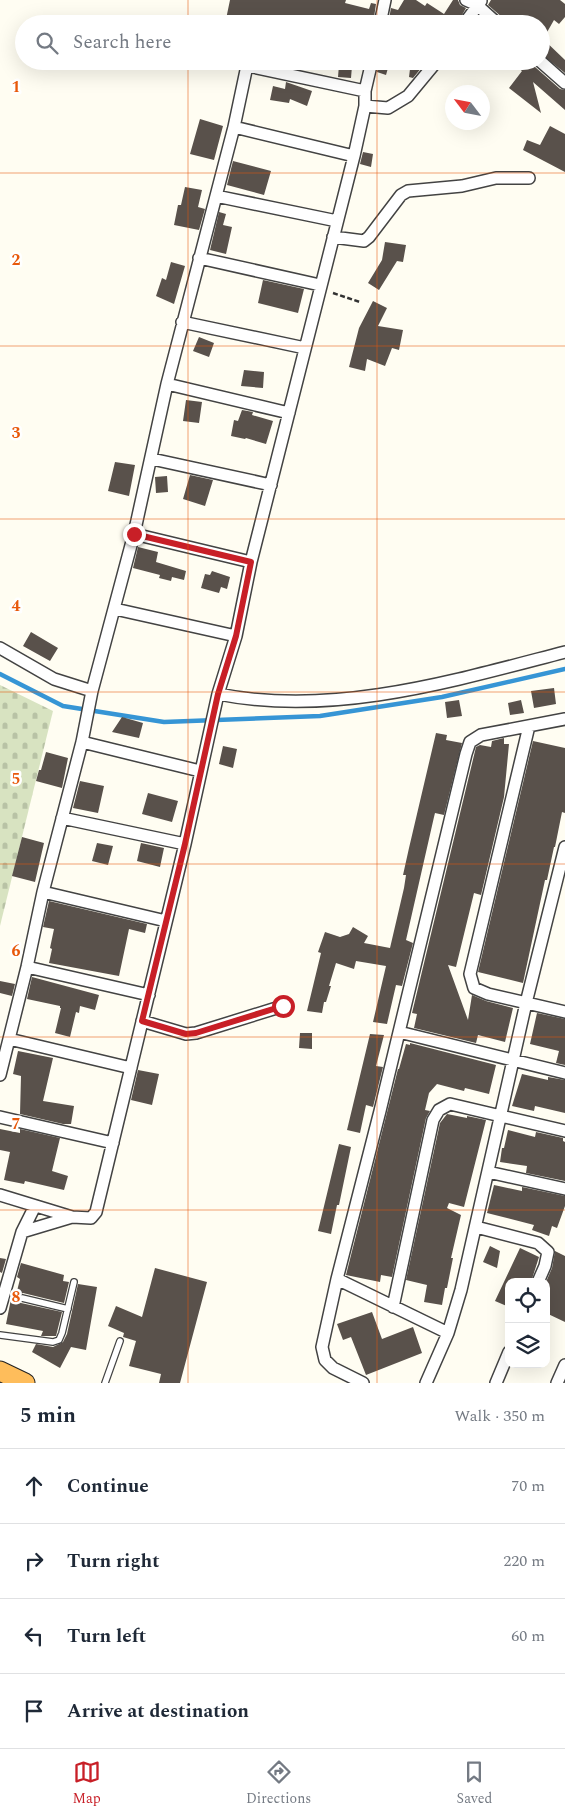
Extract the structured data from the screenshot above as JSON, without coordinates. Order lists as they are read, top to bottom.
{
  "north": "top left",
  "page": {
    "search": "Search here",
    "heading": ["5 min", "Walk · 350 m"],
    "list": [
      ["Continue", "70 m"],
      ["Turn right", "220 m"],
      ["Turn left", "60 m"],
      "Arrive at destination"
    ],
    "nav": ["Map", "Directions", "Saved"]
  },
  "grid": {
    "rows": [
      "1",
      "2",
      "3",
      "4",
      "5",
      "6",
      "7",
      "8"
    ]
  }
}
